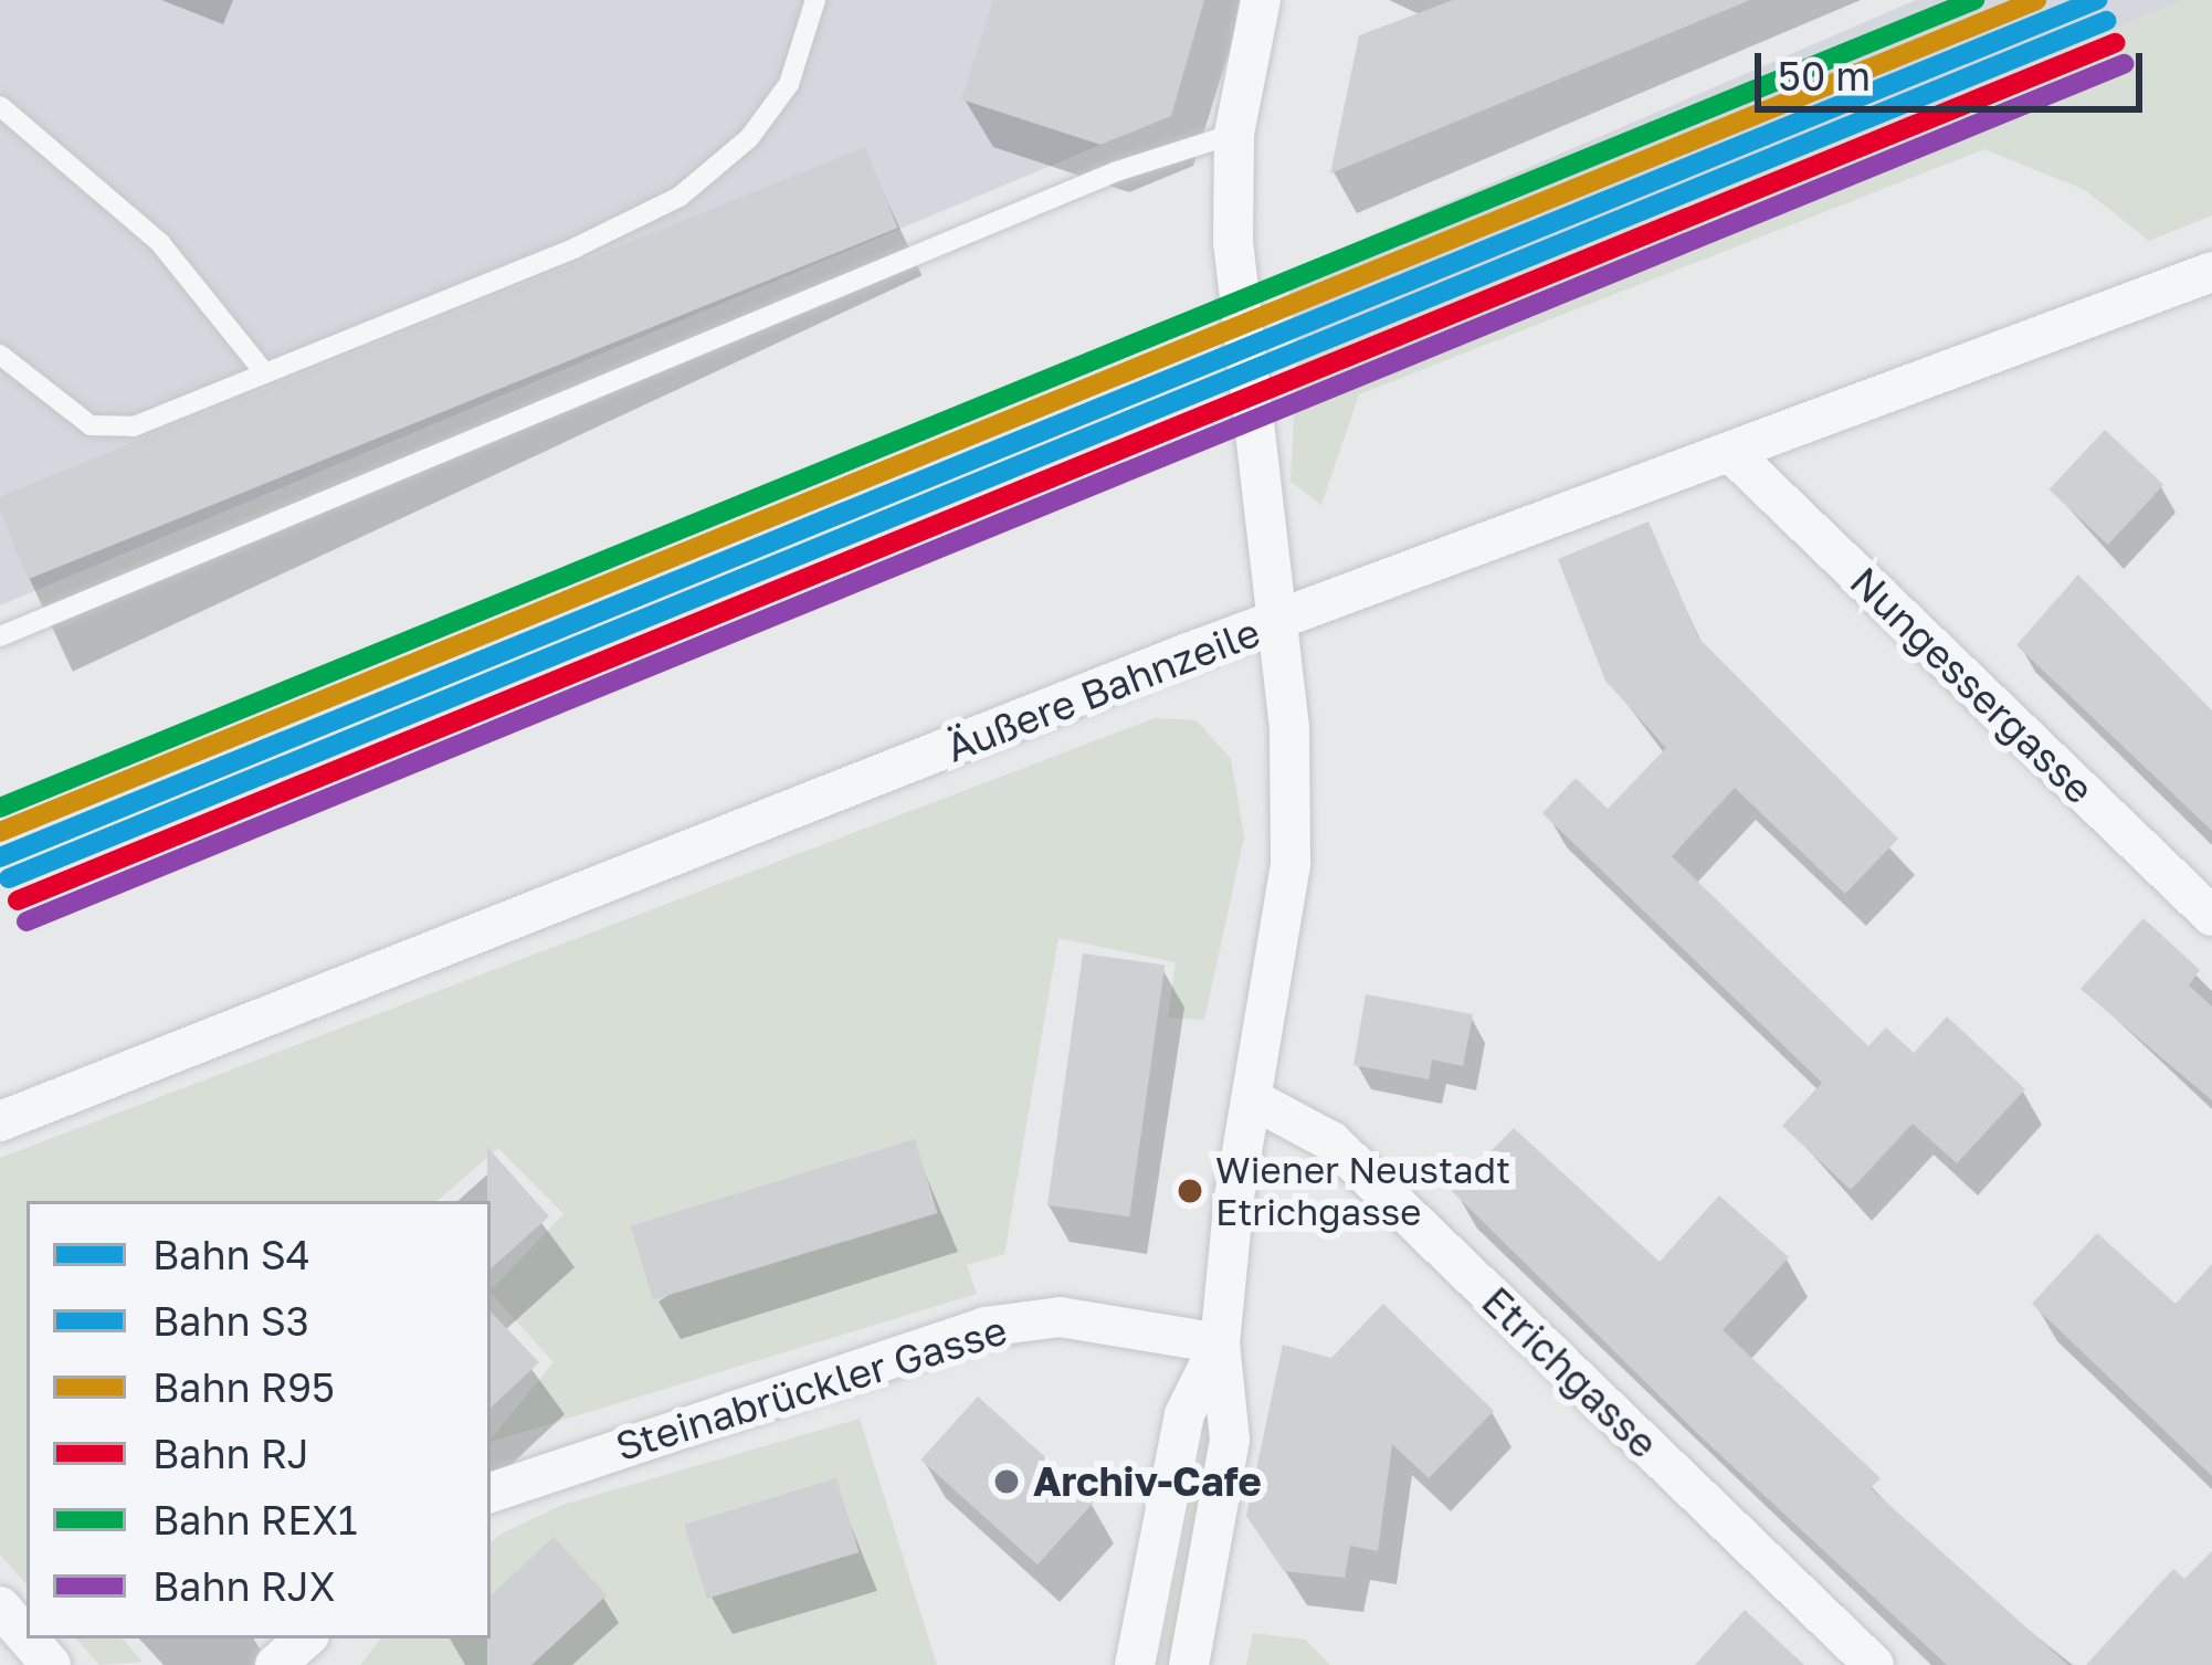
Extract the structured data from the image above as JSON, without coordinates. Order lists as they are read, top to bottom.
{
  "streets": {
    "street": [
      "Nungessergasse",
      "Äußere Bahnzeile",
      "Etrichgasse",
      "Steinabrückler Gasse"
    ]
  },
  "crossings": [
    ["Nungessergasse", "Äußere Bahnzeile"]
  ],
  "places": ["Wiener Neustadt Etrichgasse", "Archiv-Cafe"],
  "lines": [
    "rail line S4",
    "rail line R95",
    "rail line REX1",
    "rail line S3",
    "rail line RJ",
    "rail line RJX"
  ],
  "legend": [
    "Bahn S4",
    "Bahn S3",
    "Bahn R95",
    "Bahn RJ",
    "Bahn REX1",
    "Bahn RJX"
  ],
  "scale_bar": "50 m"
}
